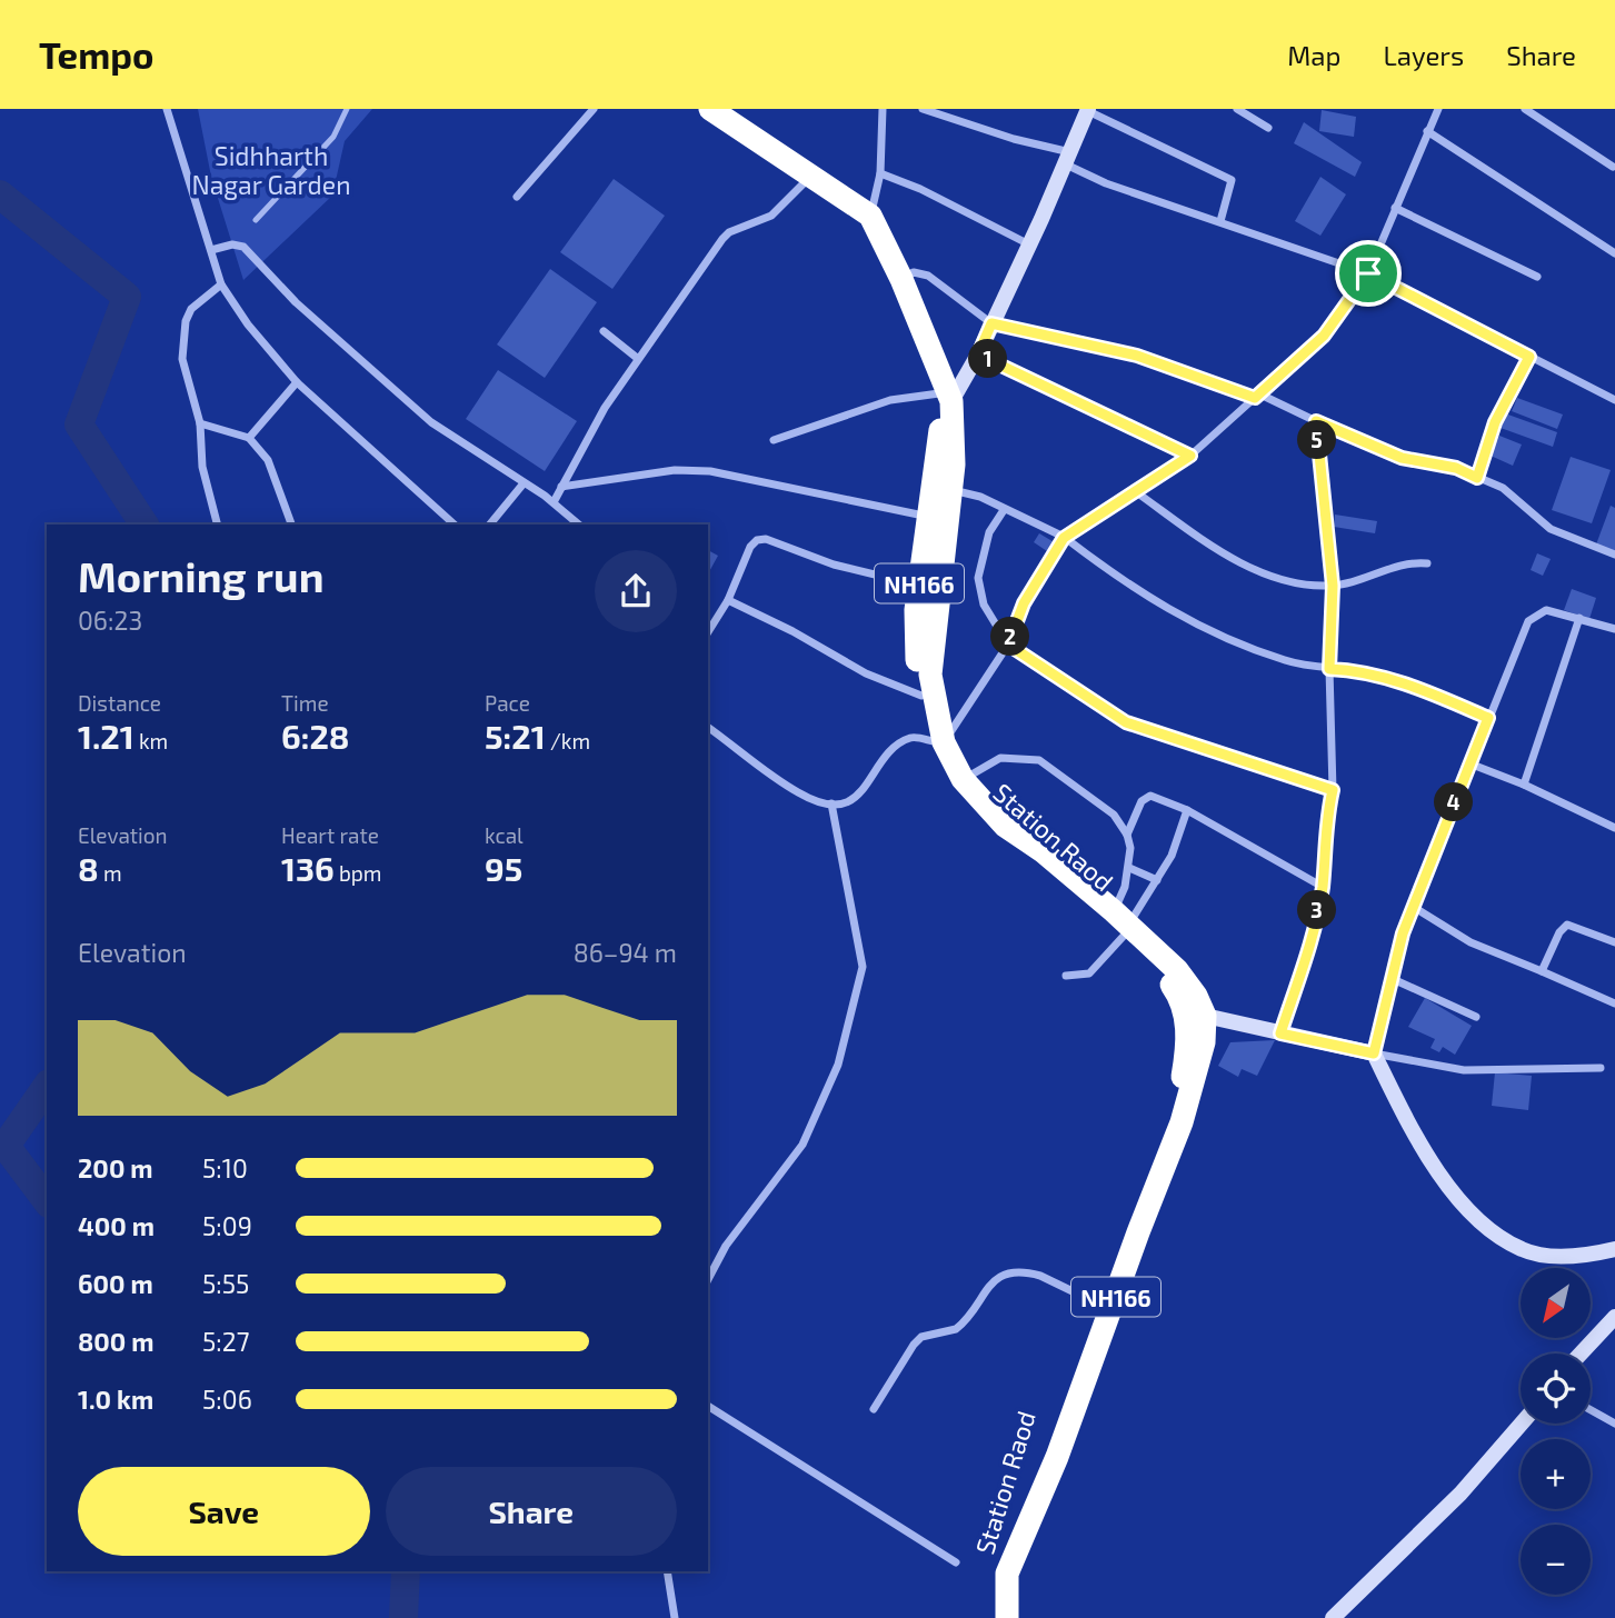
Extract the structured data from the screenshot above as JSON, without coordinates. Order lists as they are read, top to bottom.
{
  "streets": {
    "highway": ["NH166", "Station Raod"]
  },
  "crossings": [
    ["NH166", "Station Raod"]
  ],
  "parks": ["Sidhharth Nagar Garden"],
  "north": "bottom left",
  "page": {
    "header": "Tempo",
    "nav": ["Map", "Layers", "Share"],
    "pins": [
      "1",
      "5",
      "2",
      "4",
      "3"
    ],
    "heading": ["Morning run", "06:23"],
    "stats": [
      ["Distance", "1.21 km"],
      ["Time", "6:28"],
      ["Pace", "5:21 /km"],
      ["Elevation", "8 m"],
      ["Heart rate", "136 bpm"],
      ["kcal", "95"]
    ],
    "chart": ["Elevation", "86–94 m"],
    "list": [
      {
        "name": "200 m",
        "note": "5:10"
      },
      {
        "name": "400 m",
        "note": "5:09"
      },
      {
        "name": "600 m",
        "note": "5:55"
      },
      {
        "name": "800 m",
        "note": "5:27"
      },
      {
        "name": "1.0 km",
        "note": "5:06"
      }
    ],
    "map_buttons": ["+", "−"],
    "buttons": ["Save", "Share"]
  }
}
